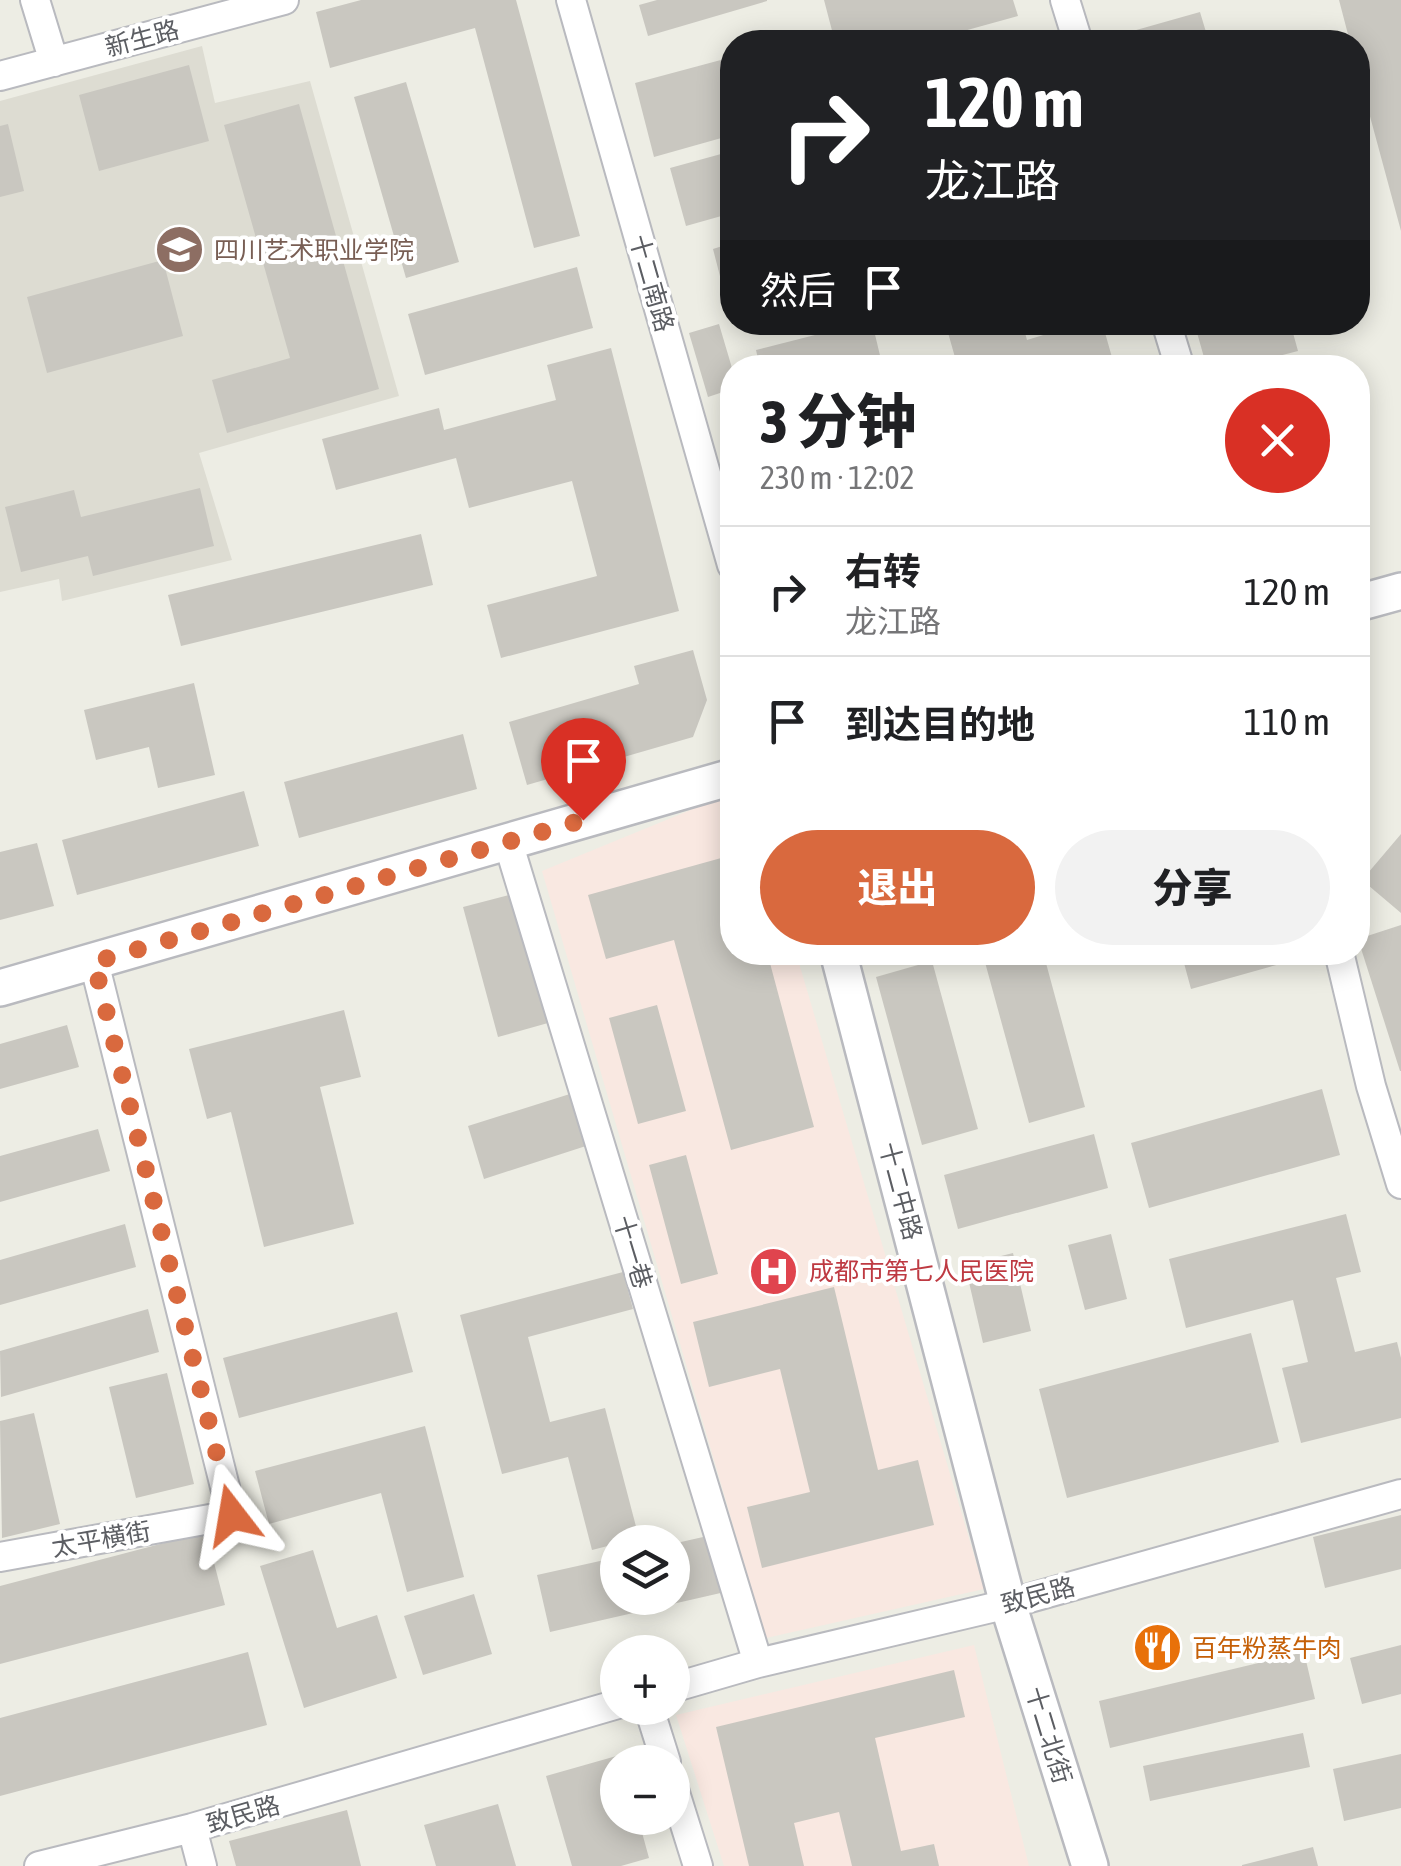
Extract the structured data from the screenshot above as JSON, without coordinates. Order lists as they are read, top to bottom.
{
  "streets": {
    "street": [
      "新生路",
      "十二南路",
      "十二中路",
      "十一巷",
      "太平横街",
      "致民路",
      "十二北街"
    ]
  },
  "crossings": [
    ["十二中路", "致民路"],
    ["十二中路", "十二北街"],
    ["十一巷", "致民路"],
    ["致民路", "十二北街"]
  ],
  "places": {
    "school or university": ["四川艺术职业学院"],
    "hospital": ["成都市第七人民医院"],
    "restaurant": ["百年粉蒸牛肉"]
  },
  "page": {
    "turn": ["120 m", "龙江路"],
    "then": "然后",
    "heading": ["3 分钟", "230 m · 12:02"],
    "list": [
      {
        "name": "右转",
        "note": "龙江路",
        "value": "120 m"
      },
      {
        "name": "到达目的地",
        "value": "110 m"
      }
    ],
    "buttons": ["退出", "分享"],
    "map_buttons": ["+", "−"]
  }
}
